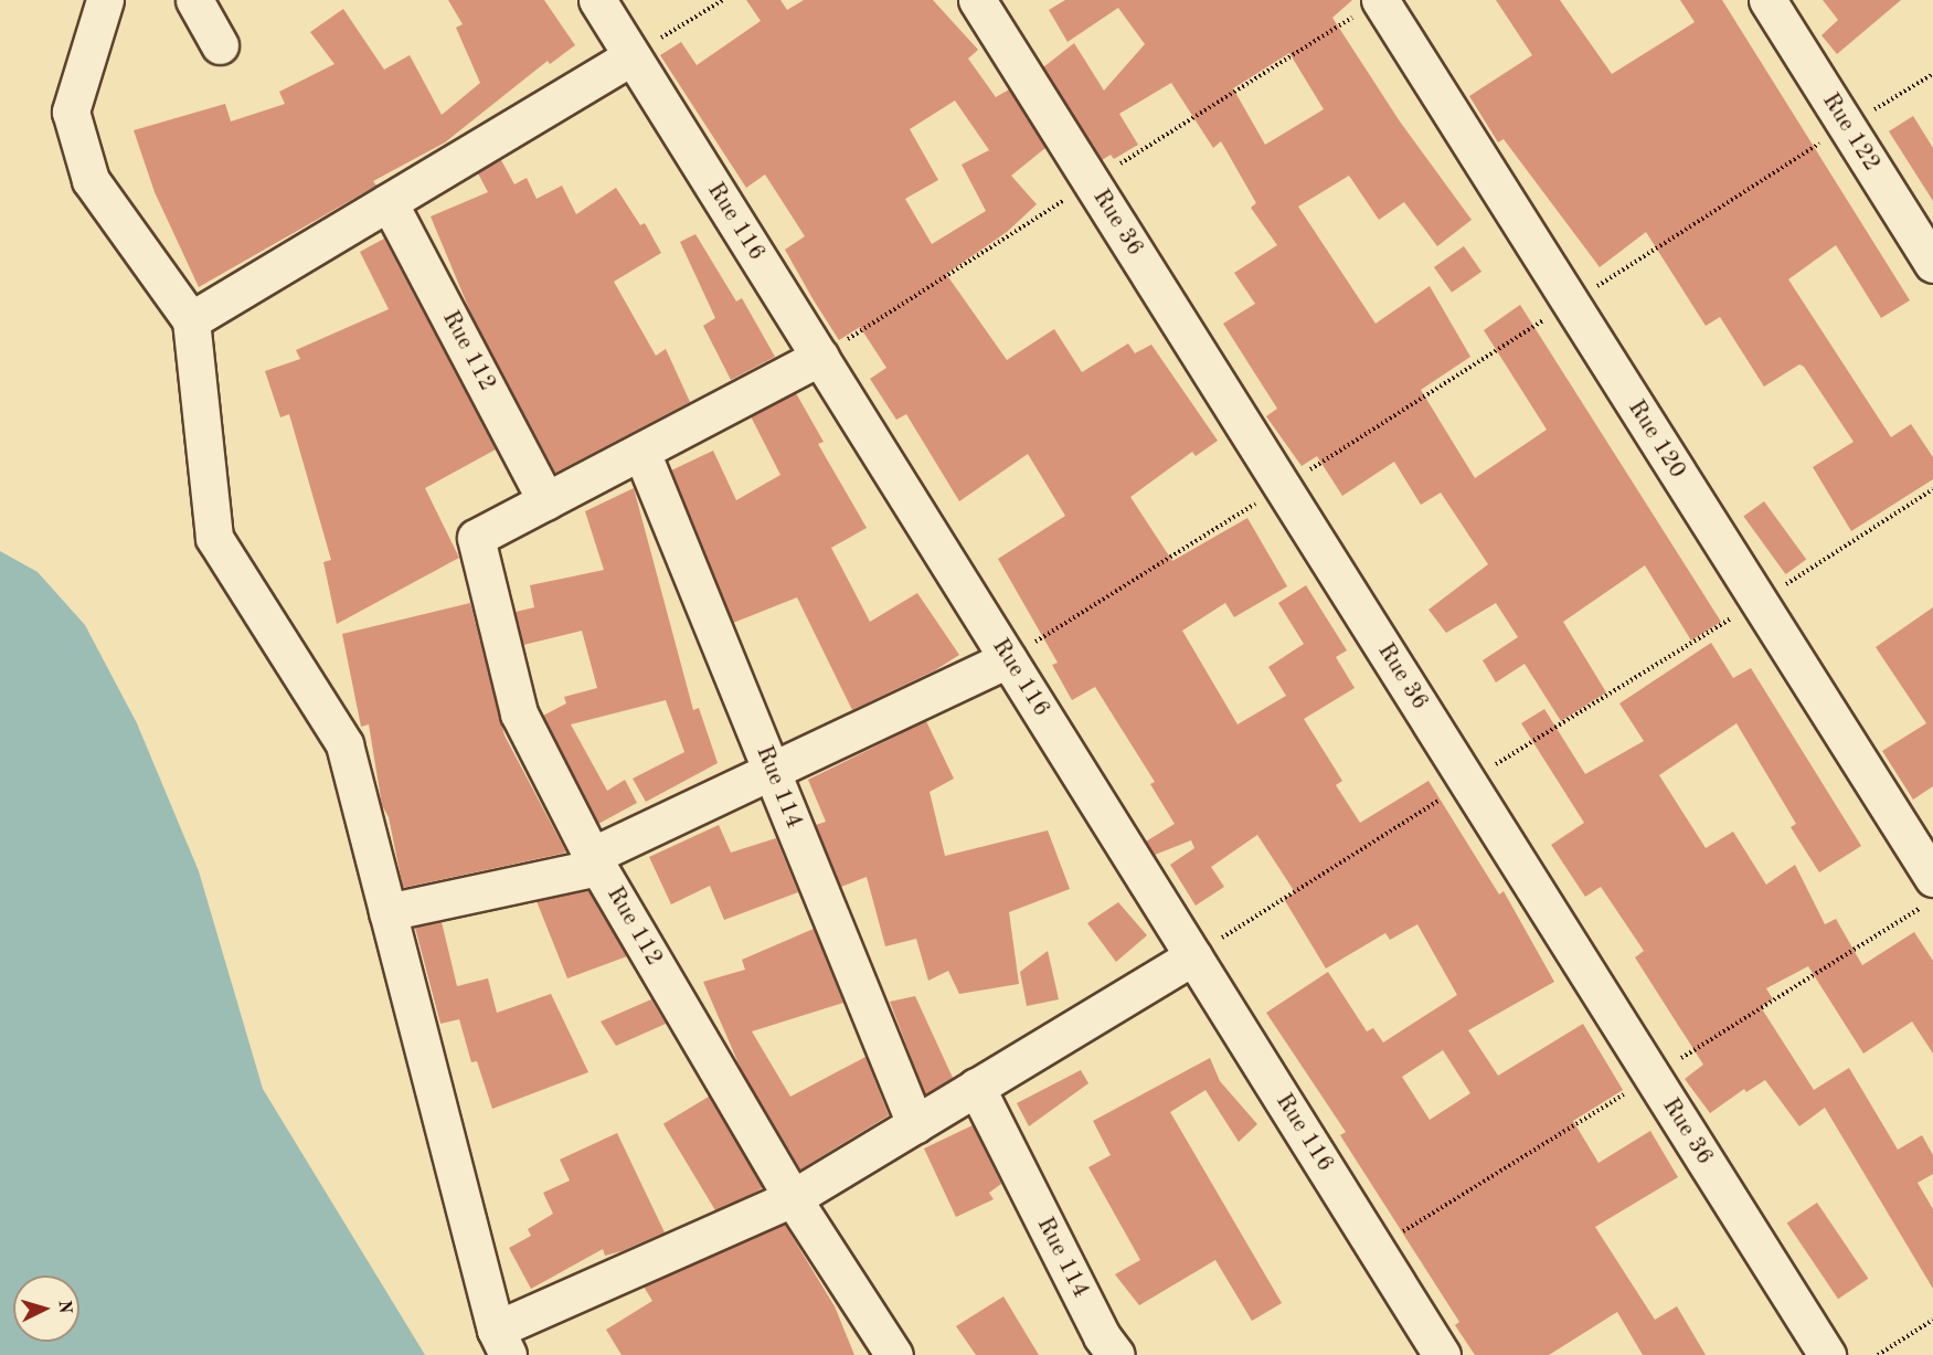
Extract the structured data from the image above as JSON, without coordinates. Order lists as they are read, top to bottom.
{
  "streets": {
    "street": [
      "Rue 122",
      "Rue 116",
      "Rue 36",
      "Rue 112",
      "Rue 120",
      "Rue 114"
    ]
  },
  "crossings": [
    ["Rue 116", "Rue 112"],
    ["Rue 112", "Rue 114"]
  ],
  "north": "right"
}
